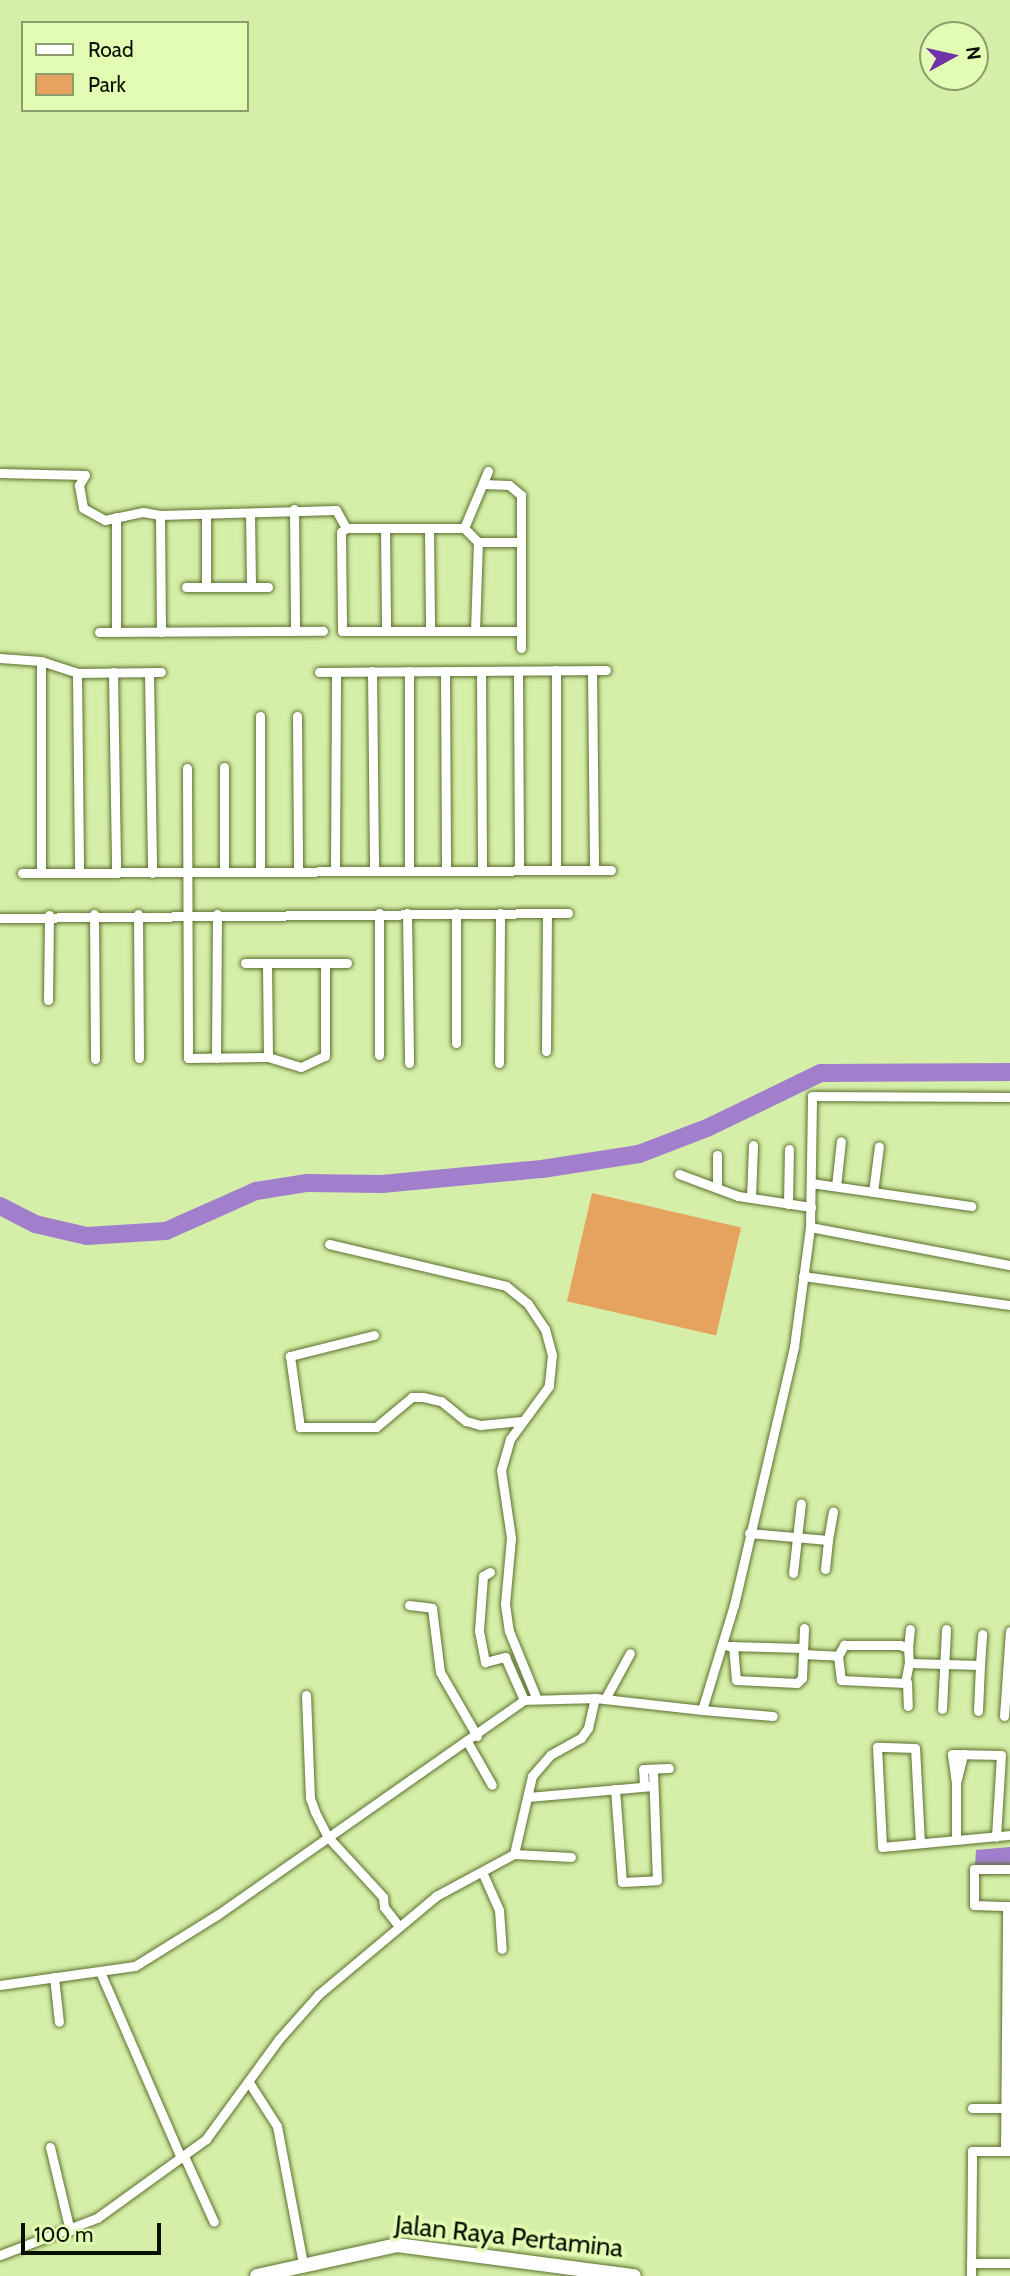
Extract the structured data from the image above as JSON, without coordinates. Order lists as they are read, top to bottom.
{
  "streets": {
    "main road": ["Jalan Raya Pertamina"]
  },
  "legend": ["Road", "Park"],
  "scale_bar": "100 m",
  "north": "right"
}
